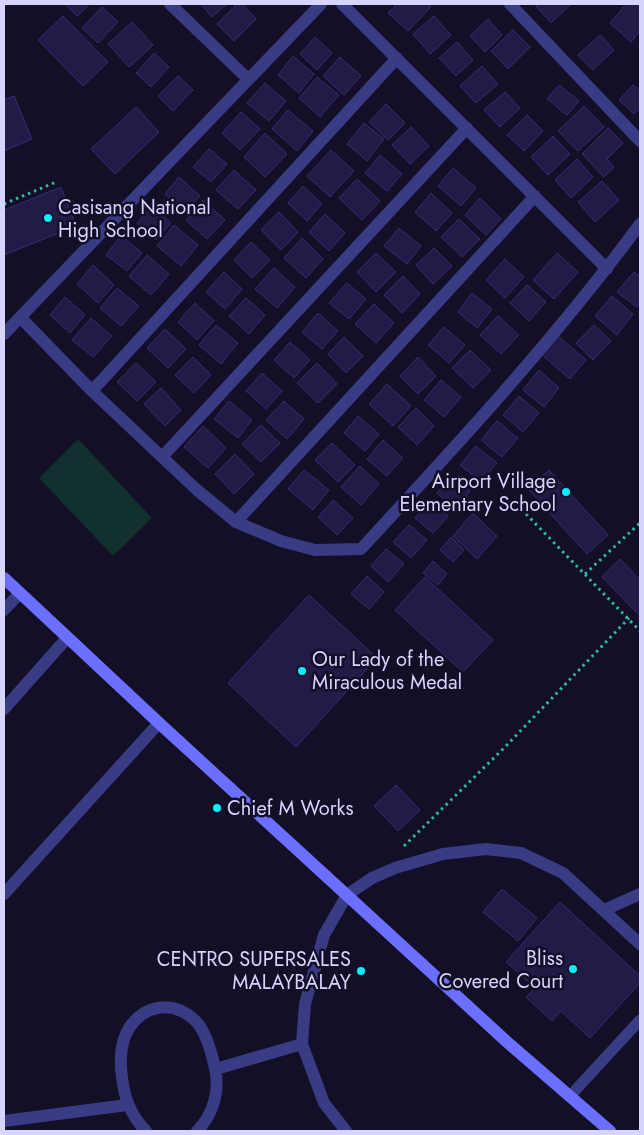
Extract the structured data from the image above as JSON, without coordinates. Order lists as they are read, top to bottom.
{
  "places": [
    "Casisang National High School",
    "Airport Village Elementary School",
    "Our Lady of the Miraculous Medal",
    "Chief M Works",
    "Bliss Covered Court",
    "CENTRO SUPERSALES MALAYBALAY"
  ]
}
